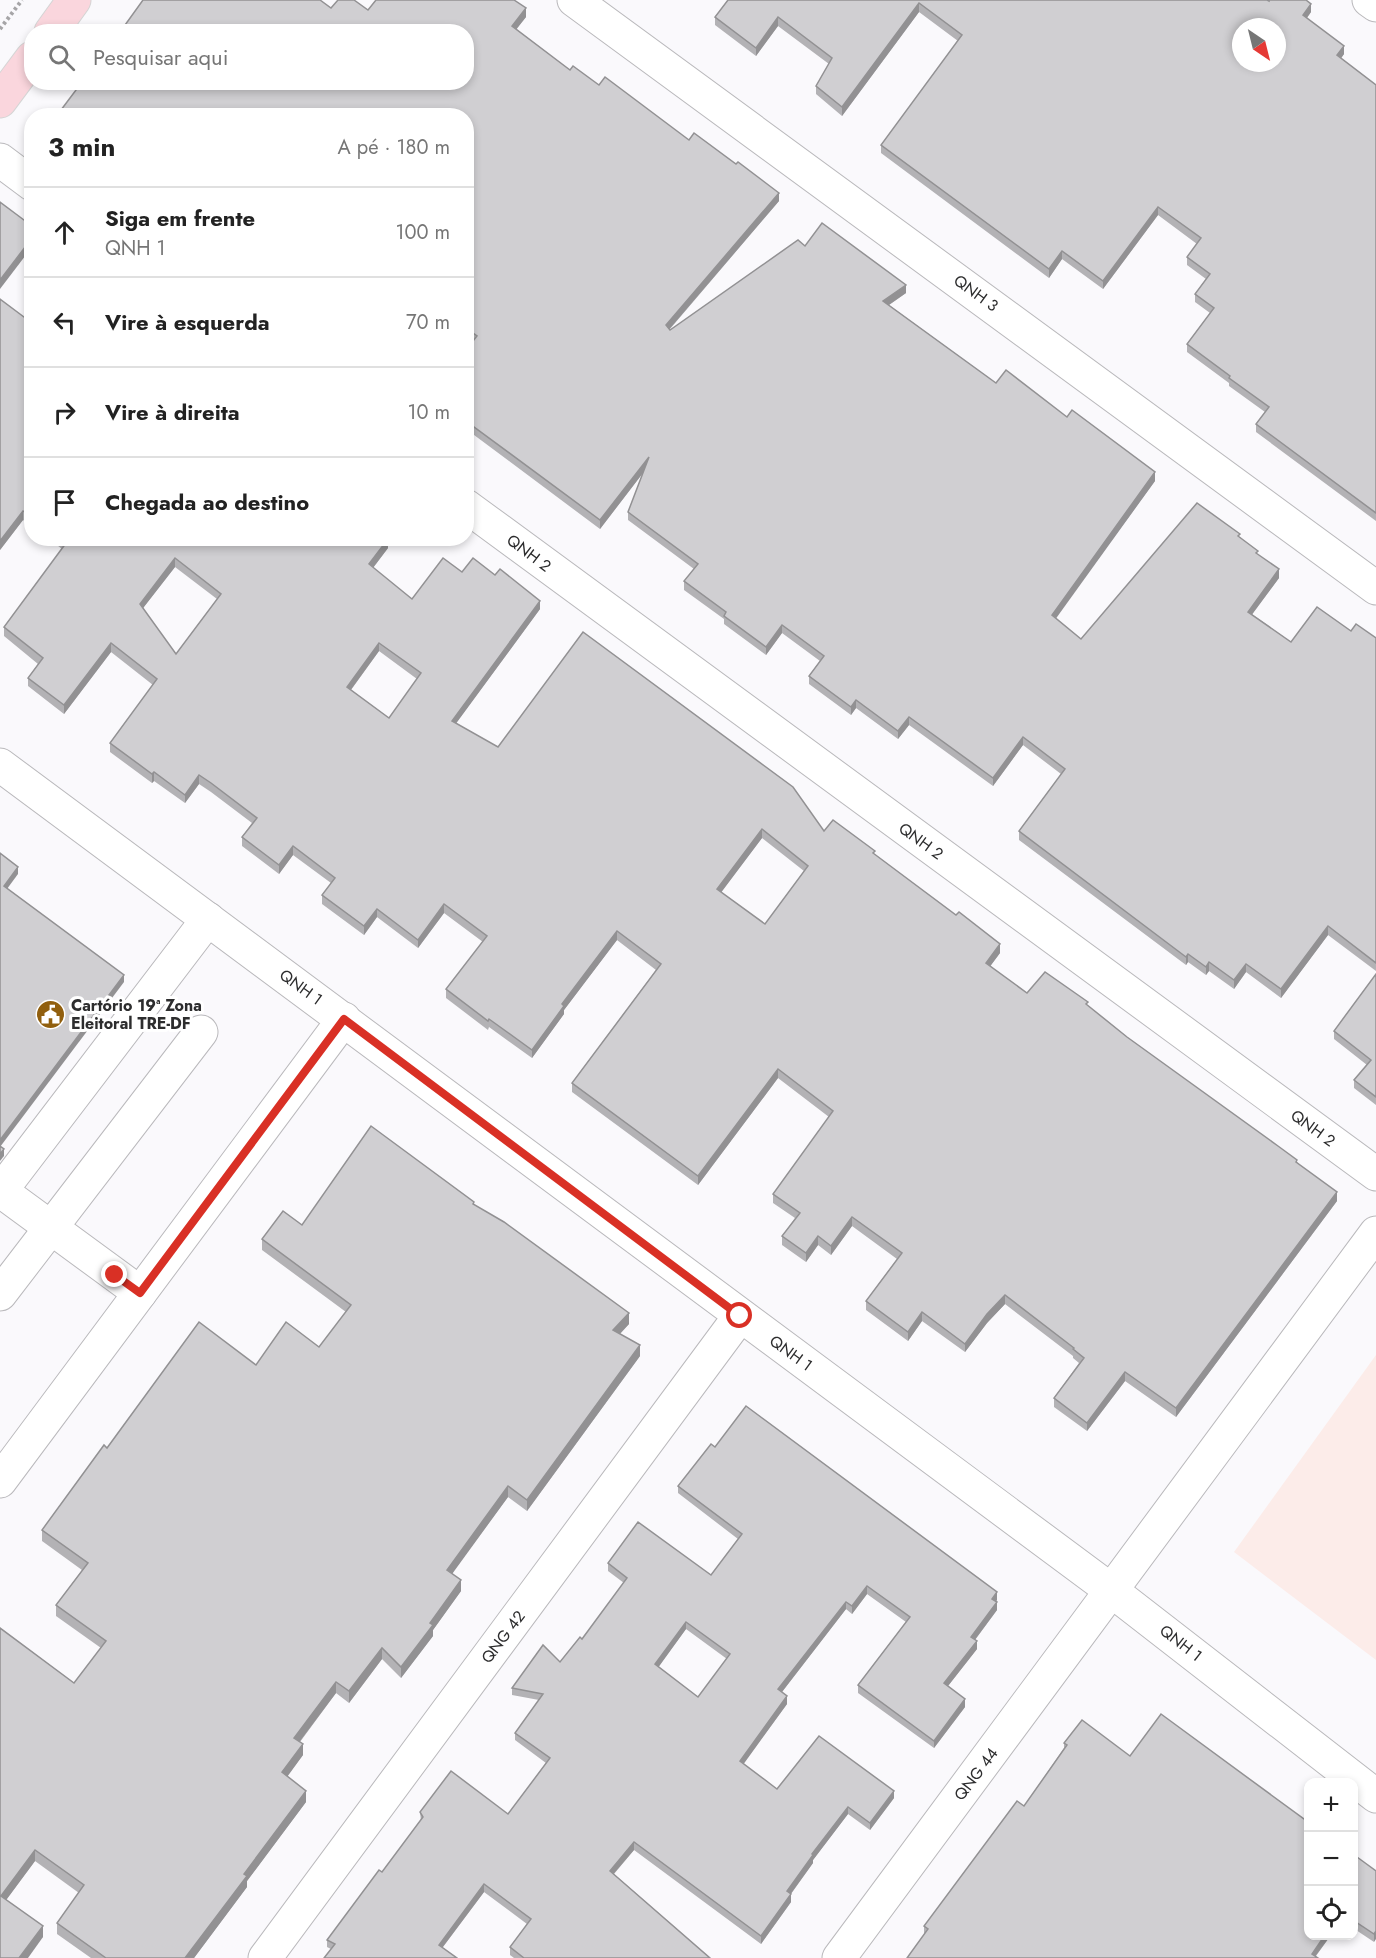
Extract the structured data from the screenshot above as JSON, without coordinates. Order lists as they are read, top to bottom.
{
  "streets": {
    "street": [
      "QNH 3",
      "QNH 2",
      "QNH 1",
      "QNG 42",
      "QNG 44"
    ]
  },
  "crossings": [
    ["QNH 1", "QNG 42"],
    ["QNH 1", "QNG 44"]
  ],
  "places": {
    "public building": ["Cartório 19ª Zona Eleitoral TRE-DF"]
  },
  "north": "bottom right",
  "page": {
    "search": "Pesquisar aqui",
    "heading": ["3 min", "A pé · 180 m"],
    "list": [
      ["Siga em frente", "QNH 1", "100 m"],
      ["Vire à esquerda", "70 m"],
      ["Vire à direita", "10 m"],
      "Chegada ao destino"
    ],
    "map_buttons": ["+", "−"]
  }
}
